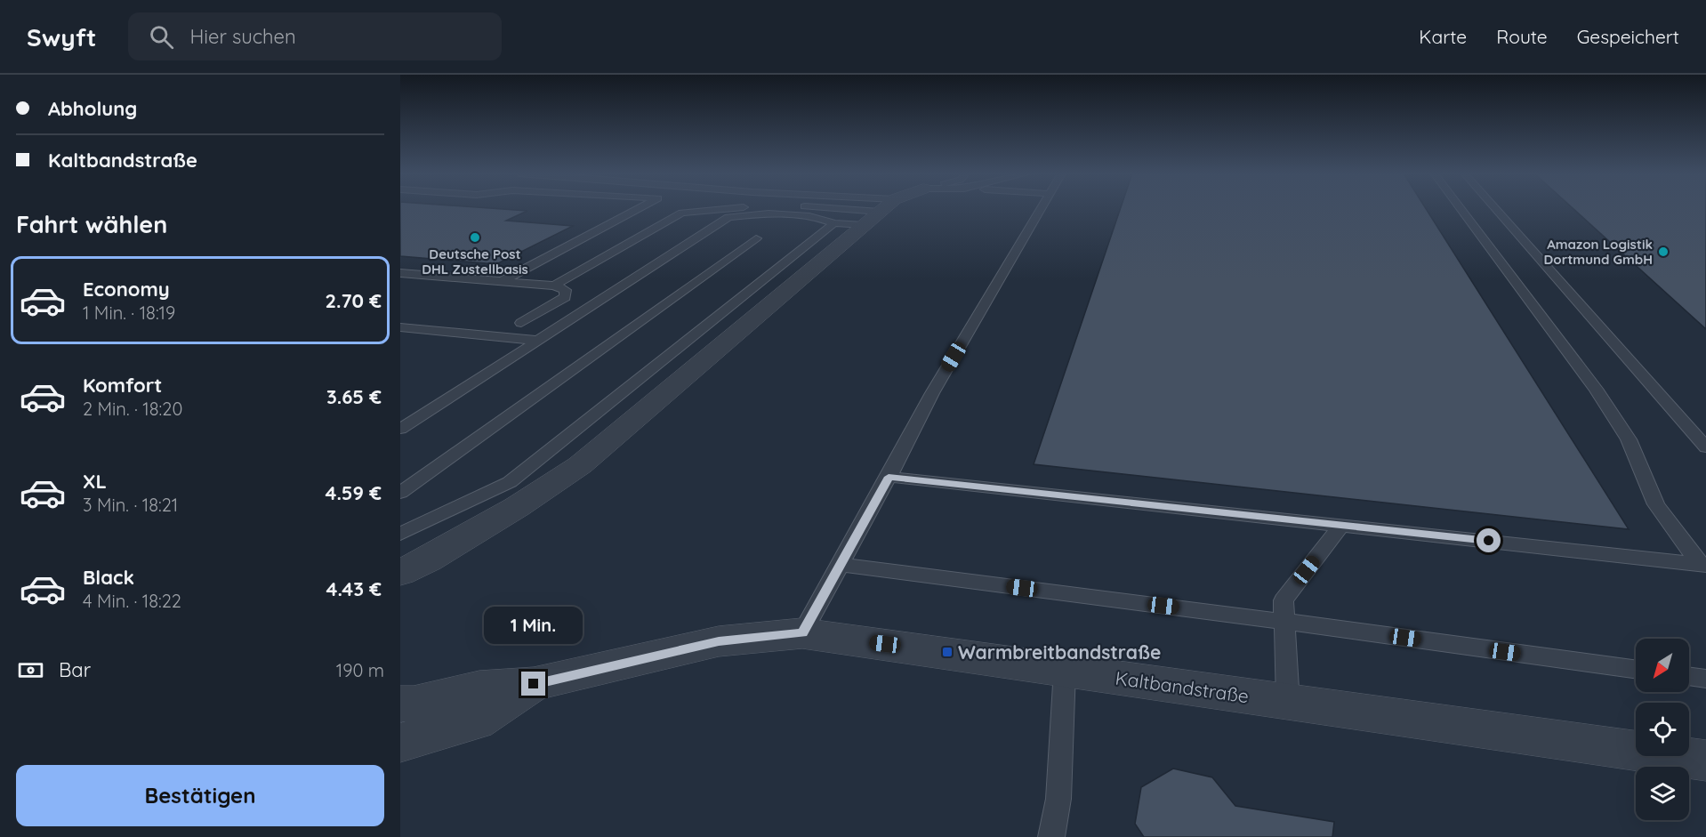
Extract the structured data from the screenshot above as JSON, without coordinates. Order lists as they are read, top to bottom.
{
  "streets": {
    "street": ["Kaltbandstraße"]
  },
  "places": {
    "other": ["Deutsche Post DHL Zustellbasis", "Amazon Logistik Dortmund GmbH"],
    "transit": ["Warmbreitbandstraße"]
  },
  "north": "bottom left",
  "page": {
    "header": "Swyft",
    "search": "Hier suchen",
    "nav": ["Karte", "Route", "Gespeichert"],
    "banner": ["Abholung", "Kaltbandstraße"],
    "heading": "Fahrt wählen",
    "list": [
      {
        "name": "Economy",
        "note": "1 Min. · 18:19",
        "value": "2.70 €"
      },
      {
        "name": "Komfort",
        "note": "2 Min. · 18:20",
        "value": "3.65 €"
      },
      {
        "name": "XL",
        "note": "3 Min. · 18:21",
        "value": "4.59 €"
      },
      {
        "name": "Black",
        "note": "4 Min. · 18:22",
        "value": "4.43 €"
      }
    ],
    "bubble": "1 Min.",
    "pay": ["Bar", "190 m"],
    "buttons": "Bestätigen"
  }
}
